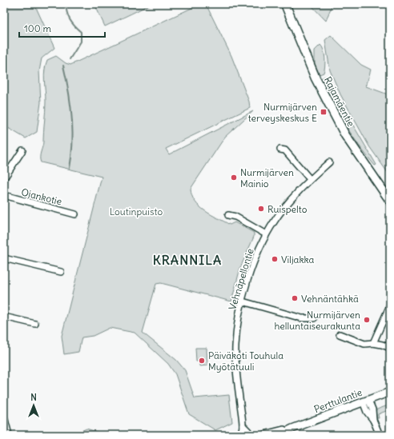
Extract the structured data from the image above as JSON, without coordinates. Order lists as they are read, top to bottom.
{
  "streets": {
    "main road": ["Rajamäentie"],
    "street": ["Ojankotie", "Vehnäpellontie", "Perttulantie"]
  },
  "districts": ["KRANNILA"],
  "parks": ["Loutinpuisto"],
  "places": {
    "transit": ["Nurmijärven terveyskeskus E"],
    "other": [
      "Nurmijärven Mainio",
      "Ruispelto",
      "Viljakka",
      "Vehnäntähkä",
      "Nurmijärven helluntaiseurakunta",
      "Päiväkoti Touhula Myötätuuli"
    ]
  },
  "scale_bar": "100 m",
  "north": "top"
}
